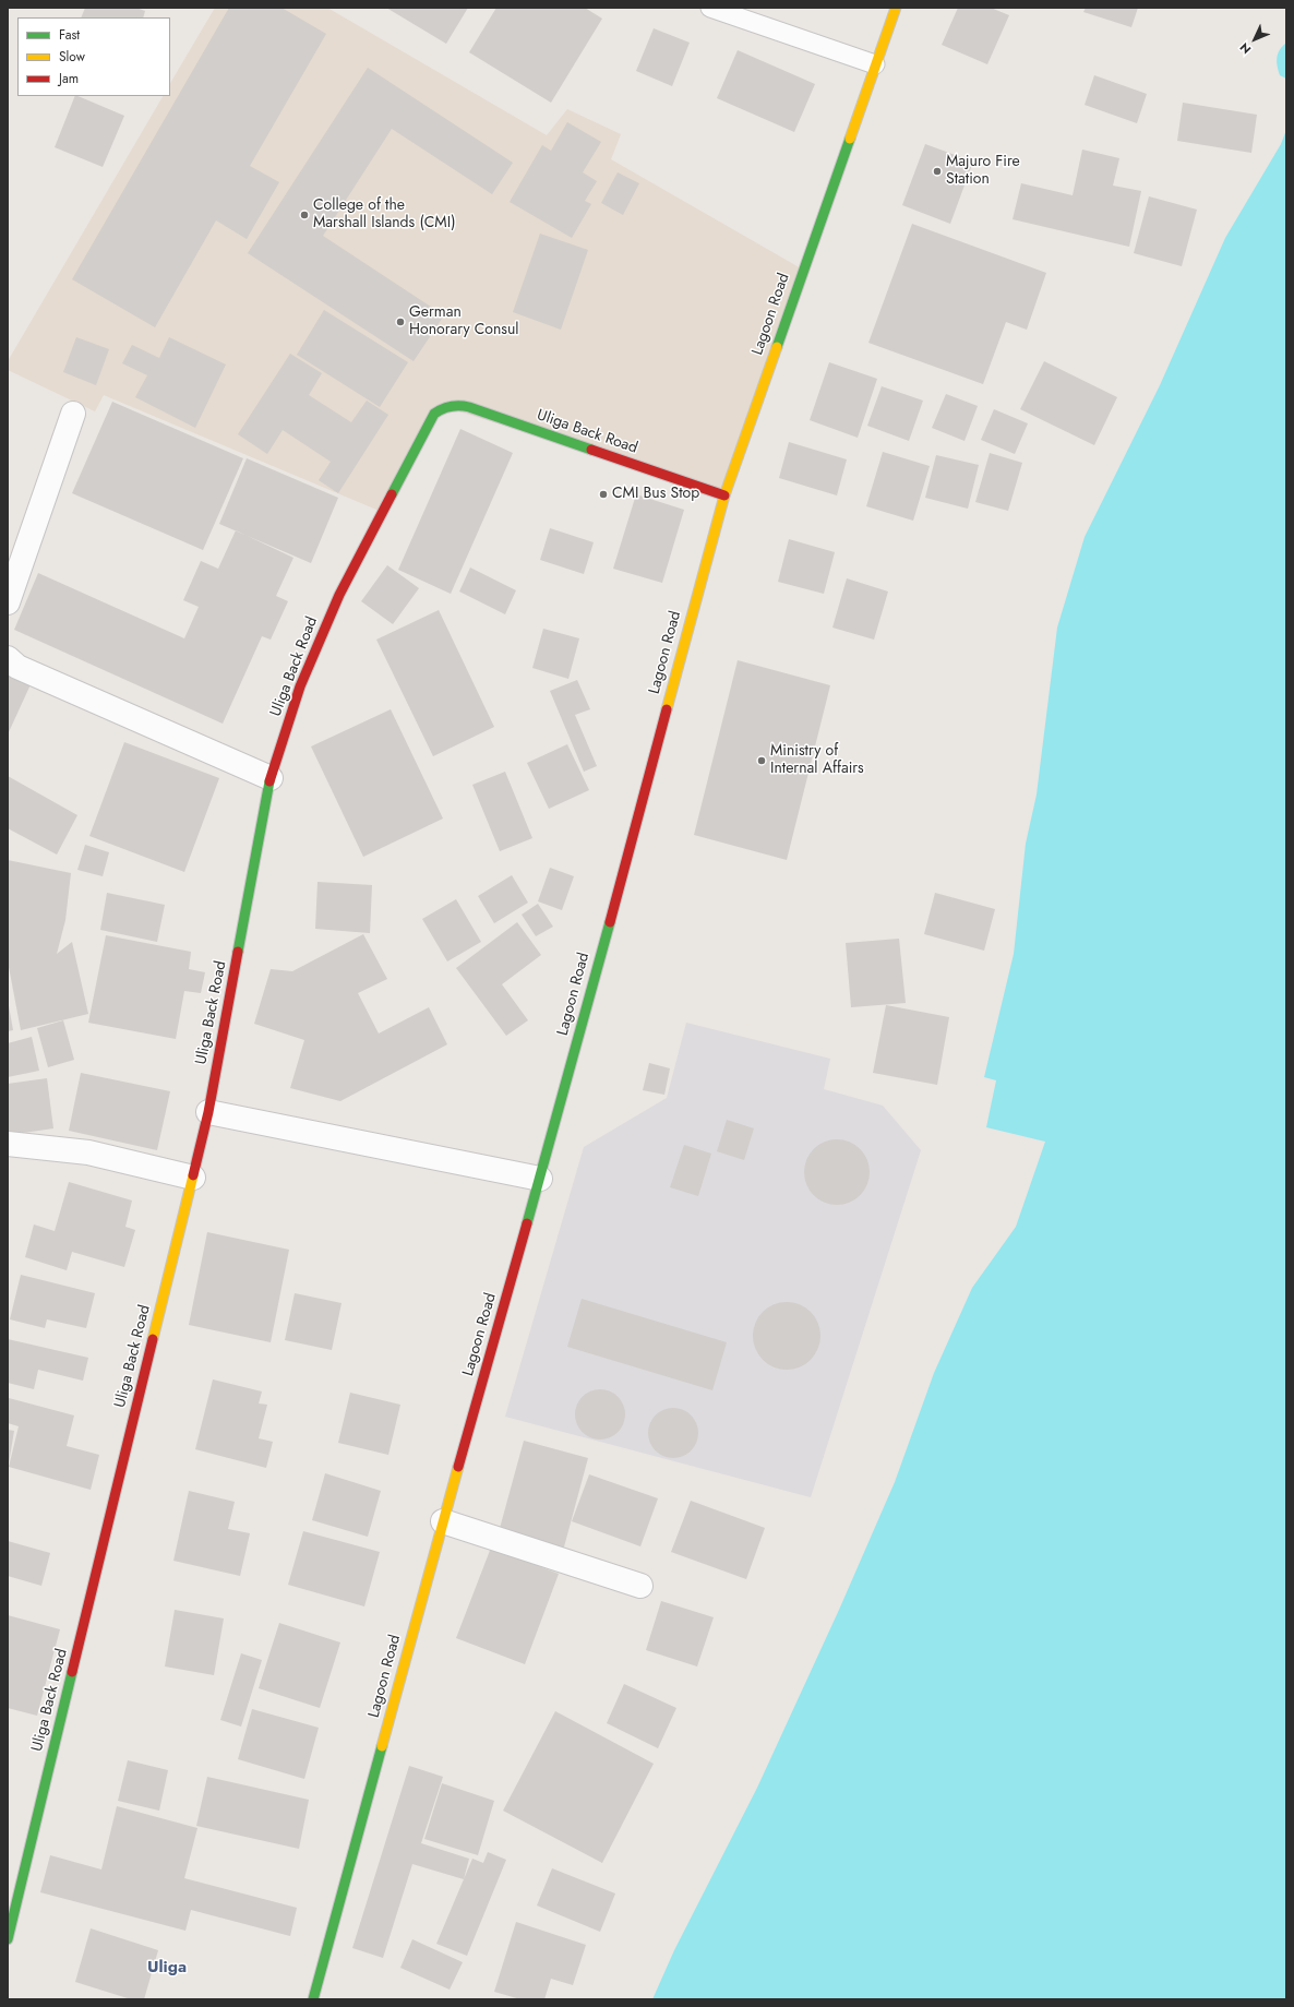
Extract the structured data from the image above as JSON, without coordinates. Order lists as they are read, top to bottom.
{
  "streets": {
    "main road": ["Lagoon Road", "Uliga Back Road"]
  },
  "crossings": [
    ["Lagoon Road", "Uliga Back Road"]
  ],
  "districts": ["Uliga"],
  "places": [
    "Majuro Fire Station",
    "College of the Marshall Islands (CMI)",
    "German Honorary Consul",
    "CMI Bus Stop",
    "Ministry of Internal Affairs"
  ],
  "legend": ["Fast", "Slow", "Jam"],
  "north": "bottom left"
}
